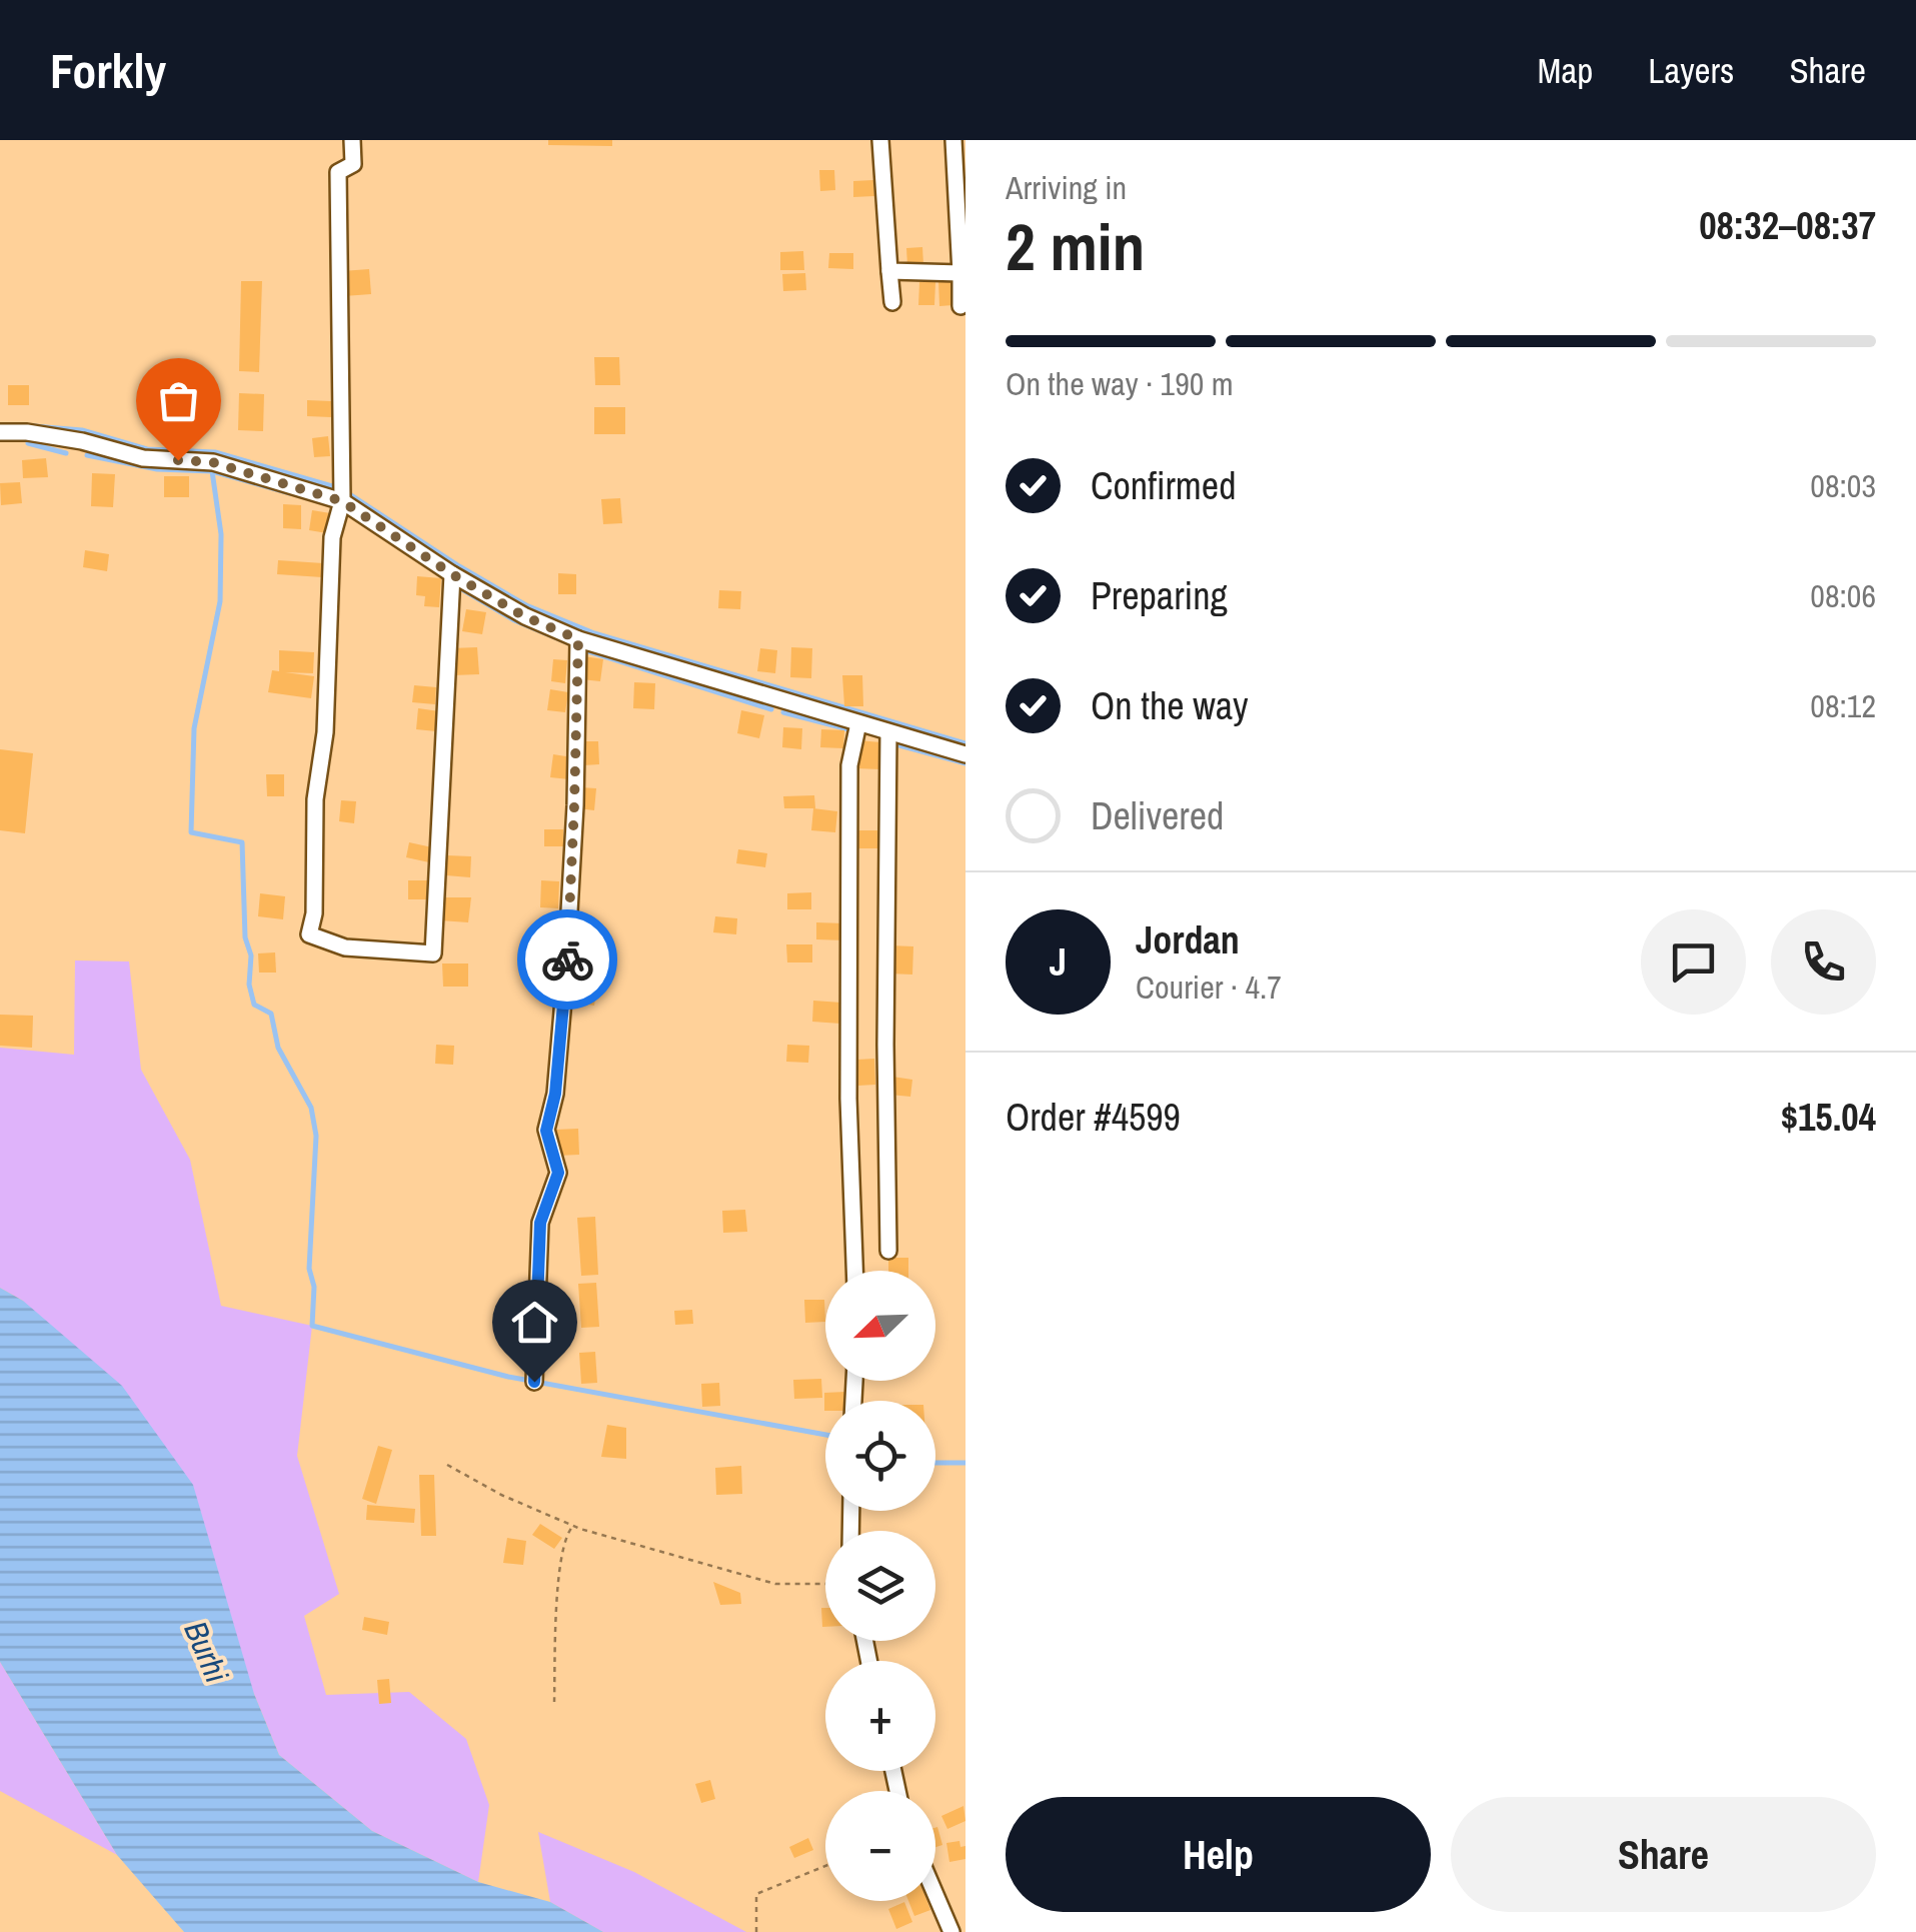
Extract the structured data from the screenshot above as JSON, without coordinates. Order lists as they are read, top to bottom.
{
  "water": ["Burhi"],
  "north": "bottom left",
  "page": {
    "header": "Forkly",
    "nav": ["Map", "Layers", "Share"],
    "heading": ["2 min", "Arriving in", "08:32–08:37"],
    "panel": [
      "Jordan",
      "Courier · 4.7",
      "Order #4599",
      "$15.04"
    ],
    "bar": "On the way · 190 m",
    "list": [
      ["Confirmed", "08:03"],
      ["Preparing", "08:06"],
      ["On the way", "08:12"],
      "Delivered"
    ],
    "round": "J",
    "map_buttons": ["+", "−"],
    "buttons": ["Help", "Share"]
  }
}
